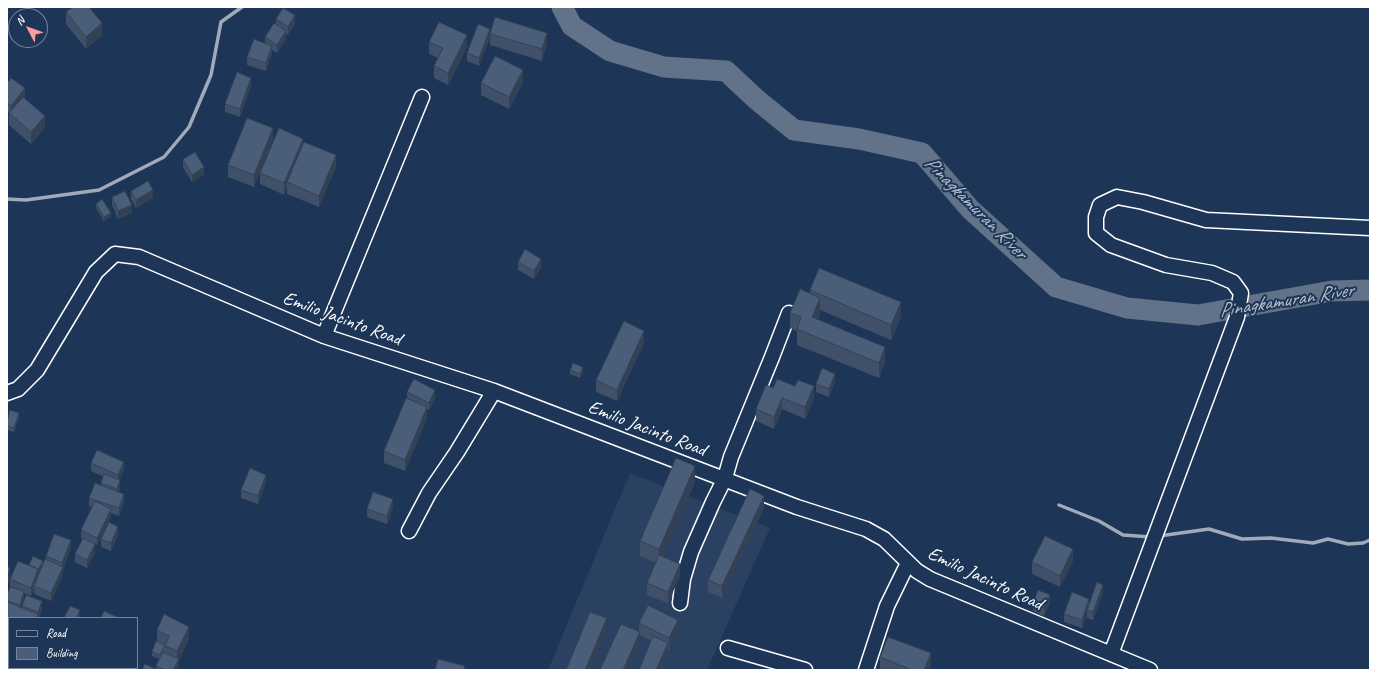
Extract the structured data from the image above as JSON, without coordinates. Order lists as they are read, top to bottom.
{
  "streets": {
    "street": ["Emilio Jacinto Road"]
  },
  "water": ["Pinagkamuran River"],
  "legend": ["Road", "Building"],
  "north": "top left"
}
